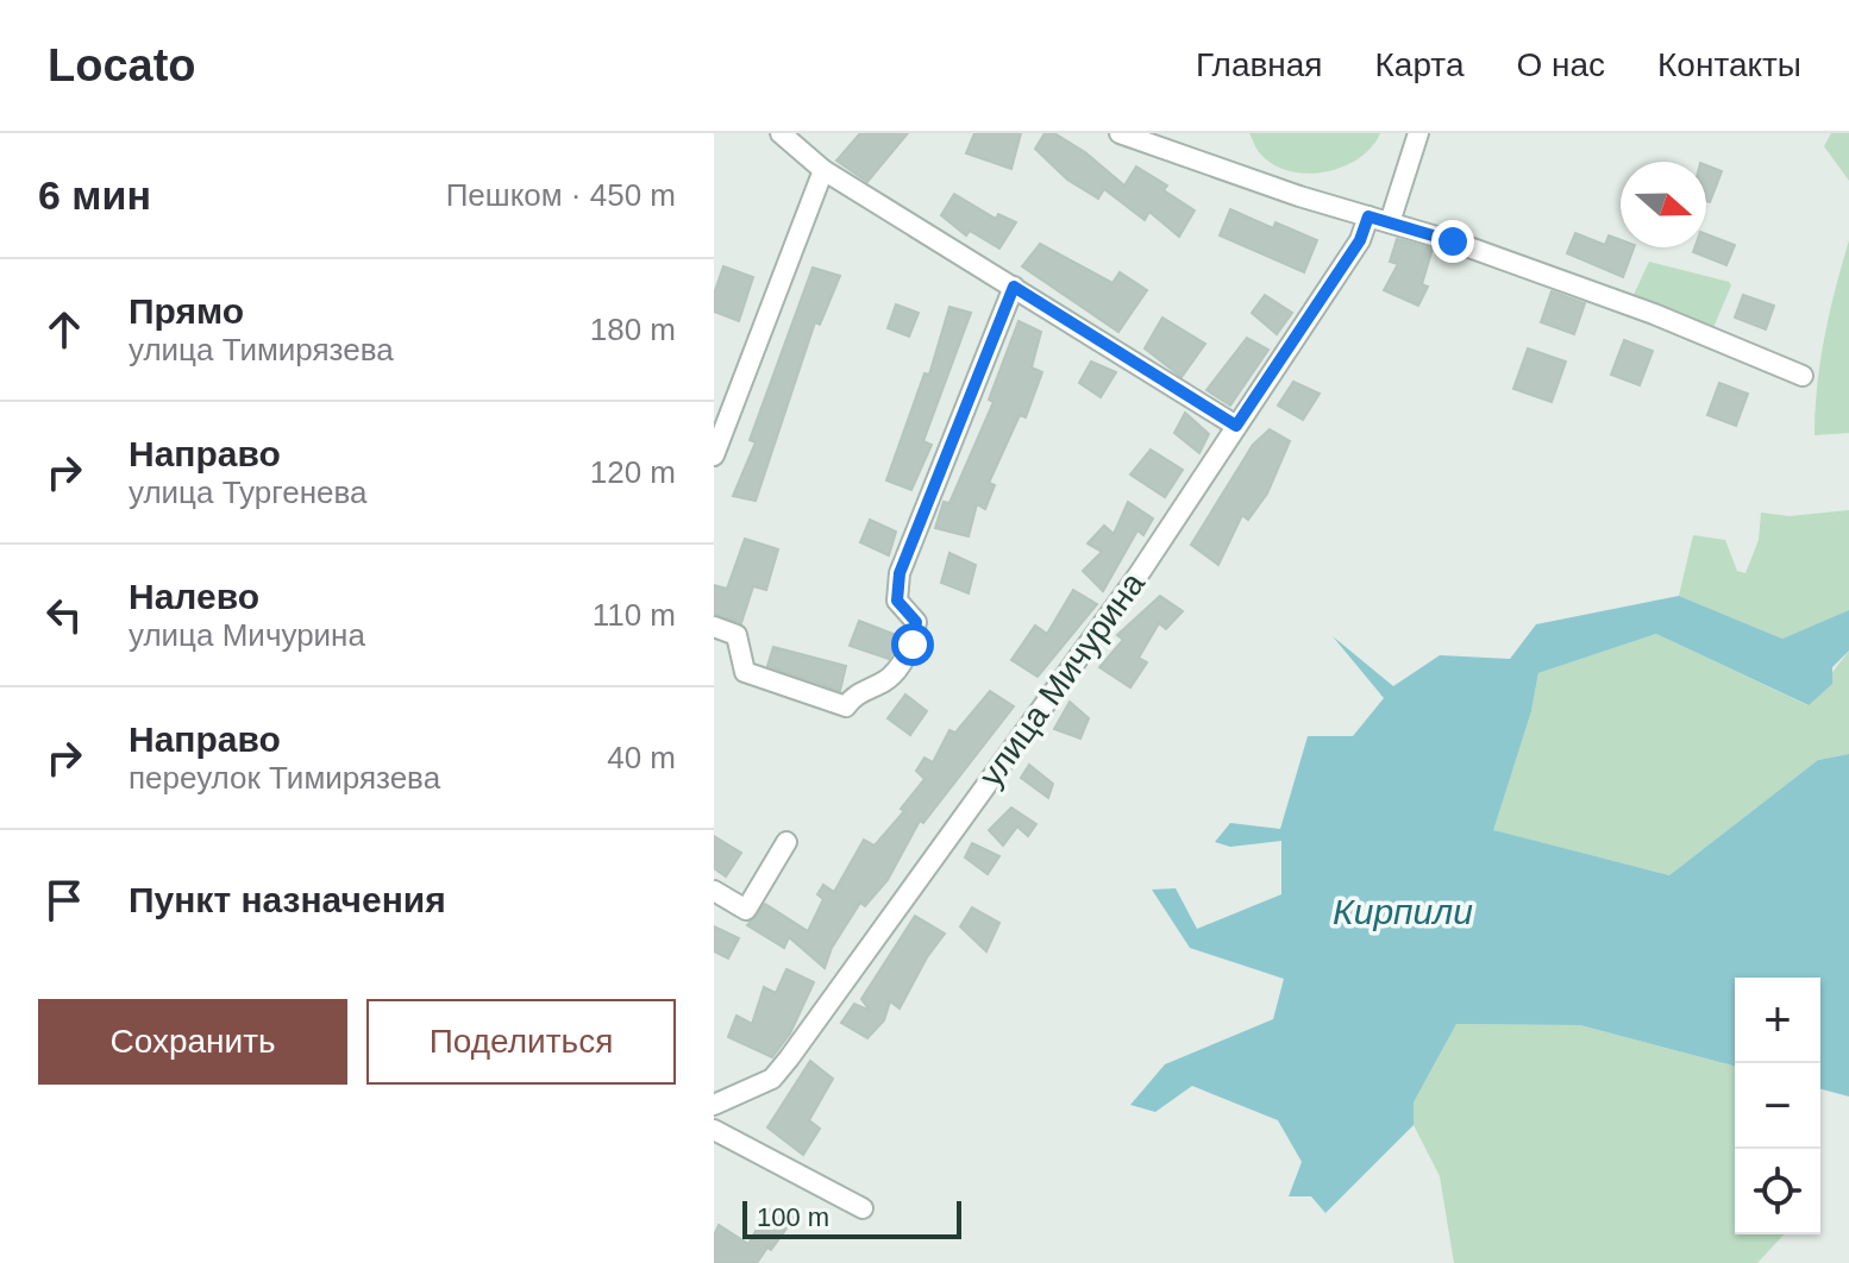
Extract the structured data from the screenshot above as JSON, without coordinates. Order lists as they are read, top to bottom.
{
  "streets": {
    "street": ["улица Мичурина"]
  },
  "water": ["Кирпили"],
  "scale_bar": "100 m",
  "north": "right",
  "page": {
    "header": "Locato",
    "nav": [
      "Главная",
      "Карта",
      "О нас",
      "Контакты"
    ],
    "heading": ["6 мин", "Пешком · 450 m"],
    "list": [
      ["Прямо", "улица Тимирязева", "180 m"],
      ["Направо", "улица Тургенева", "120 m"],
      ["Налево", "улица Мичурина", "110 m"],
      ["Направо", "переулок Тимирязева", "40 m"],
      "Пункт назначения"
    ],
    "buttons": ["Сохранить", "Поделиться"],
    "map_buttons": ["+", "−"],
    "scale": "100 m"
  }
}
